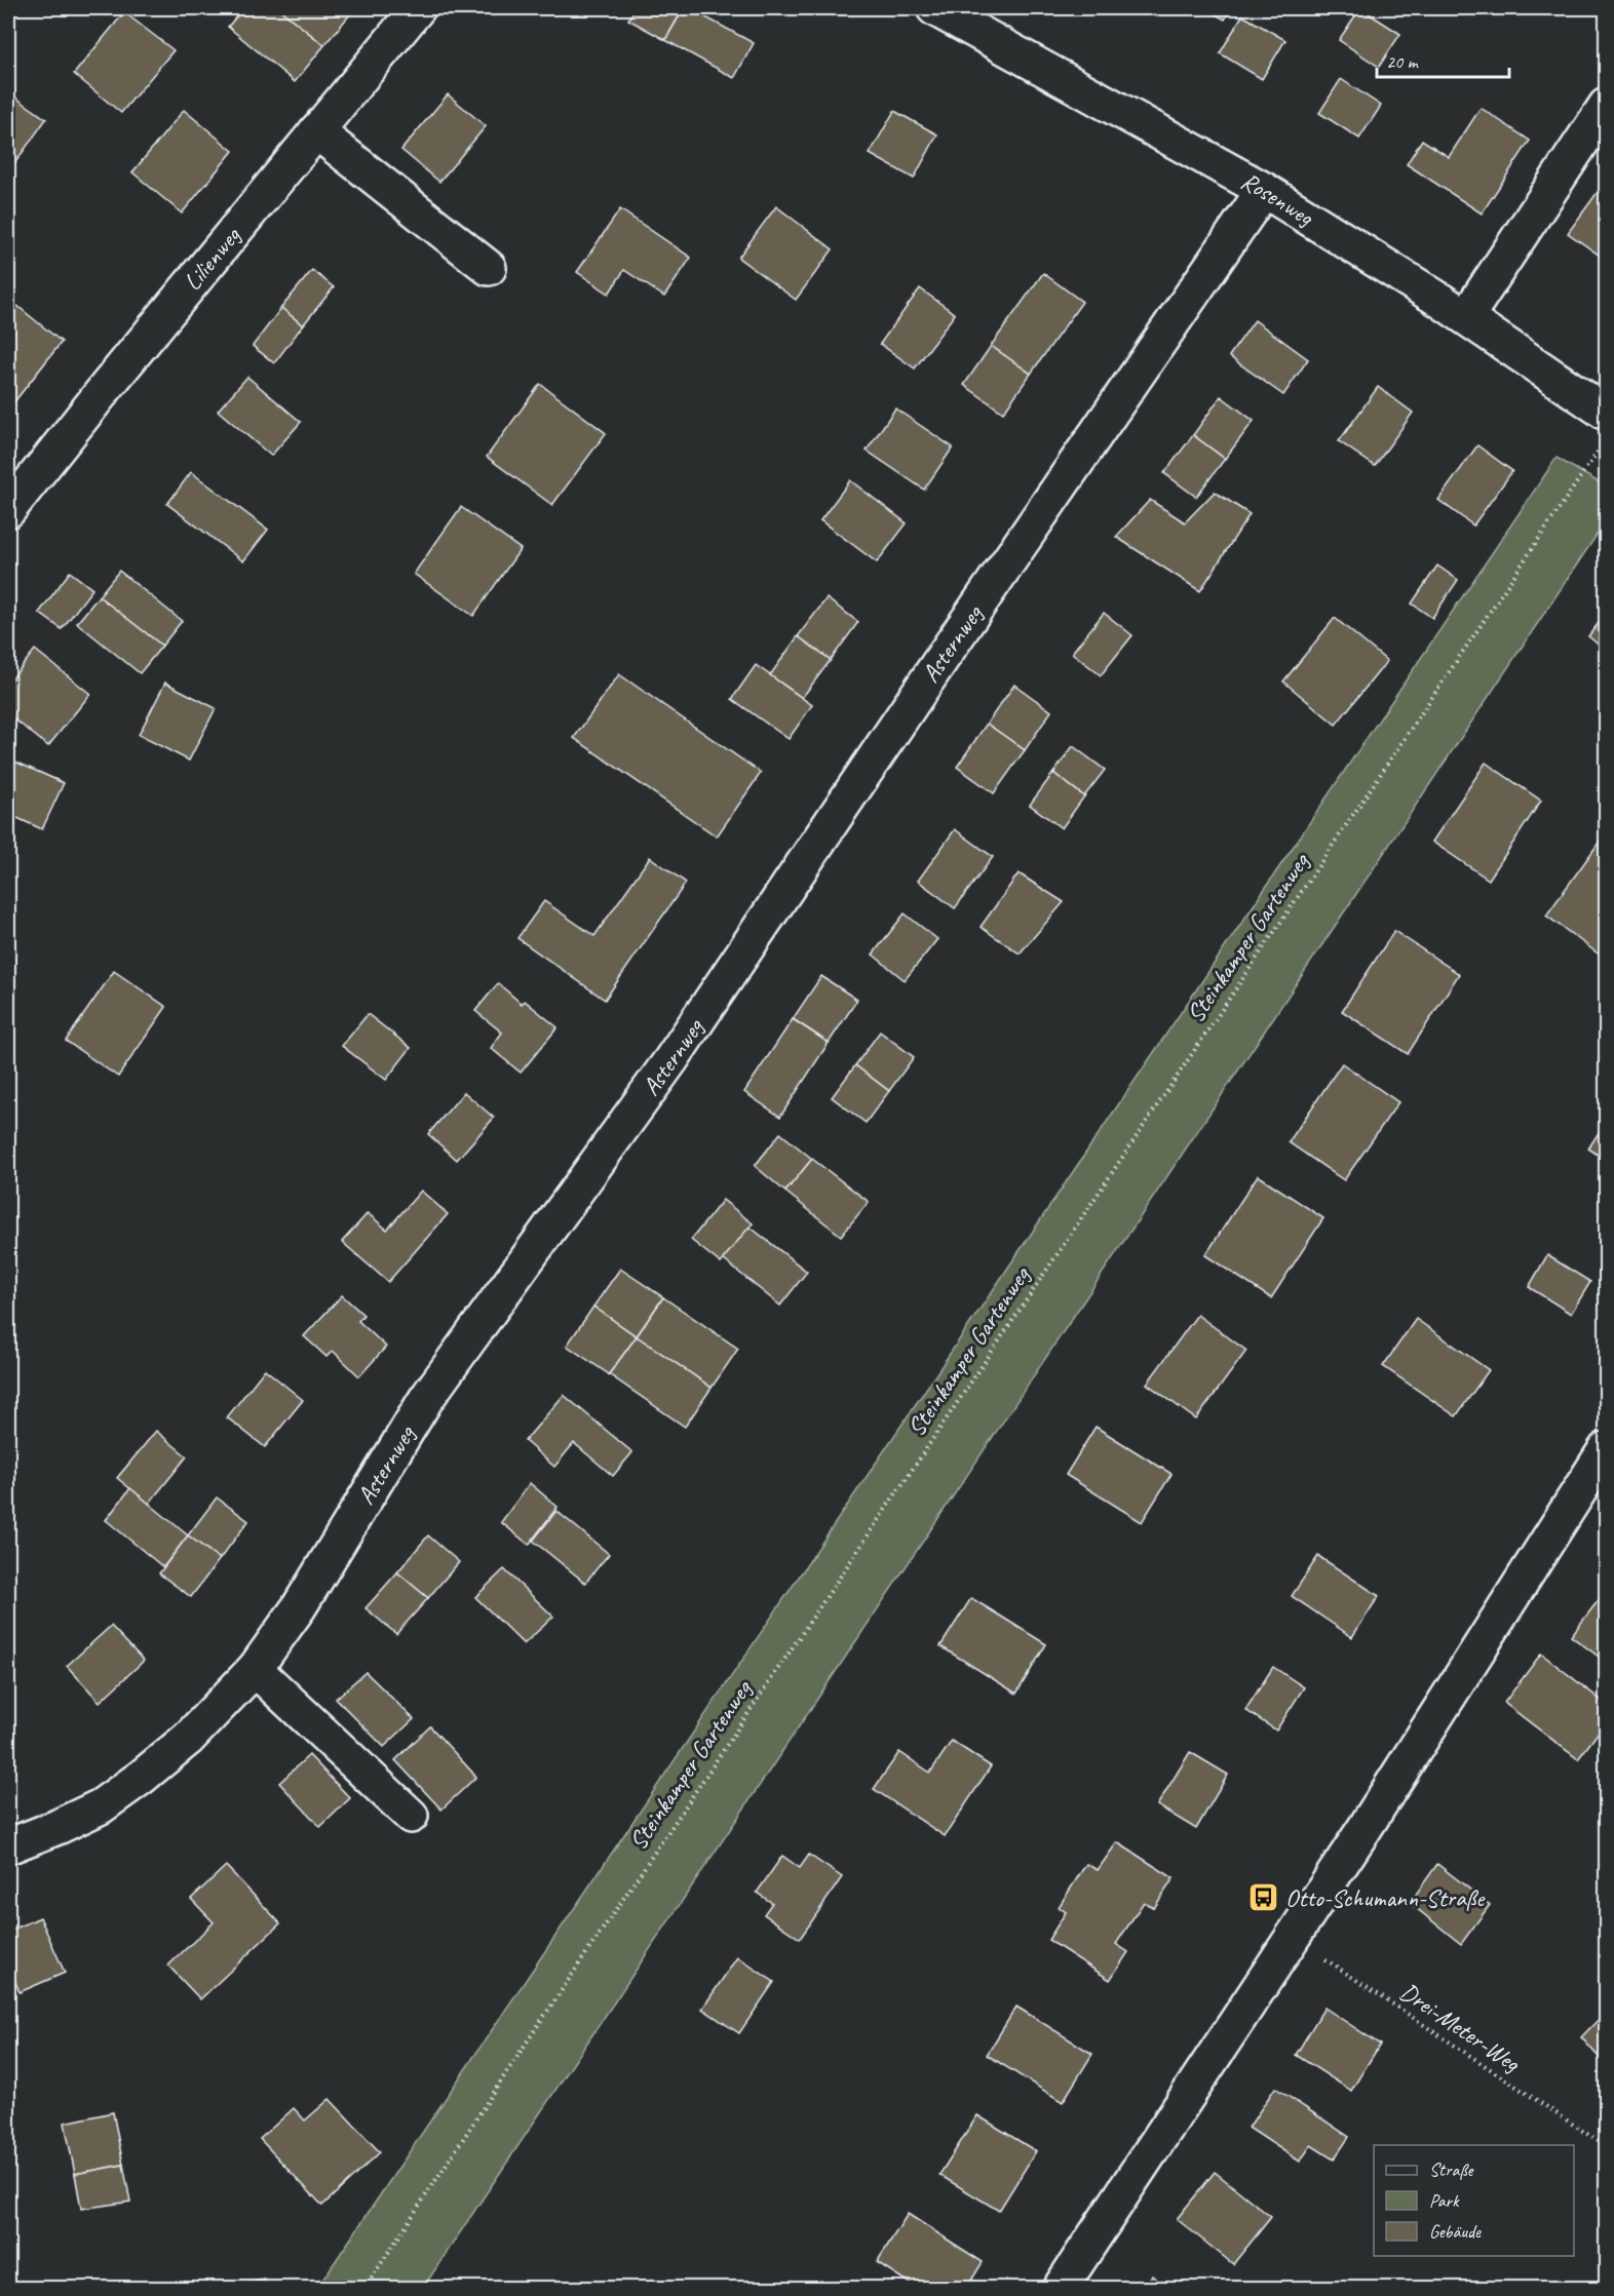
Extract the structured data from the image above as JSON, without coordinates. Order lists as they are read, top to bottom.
{
  "streets": {
    "street": ["Rosenweg", "Lilienweg", "Asternweg"],
    "path": ["Steinkamper Gartenweg", "Drei-Meter-Weg"]
  },
  "crossings": [
    ["Rosenweg", "Asternweg"]
  ],
  "places": {
    "bus stop": ["Otto-Schumann-Straße"]
  },
  "legend": ["Straße", "Park", "Gebäude"],
  "scale_bar": "20 m"
}
